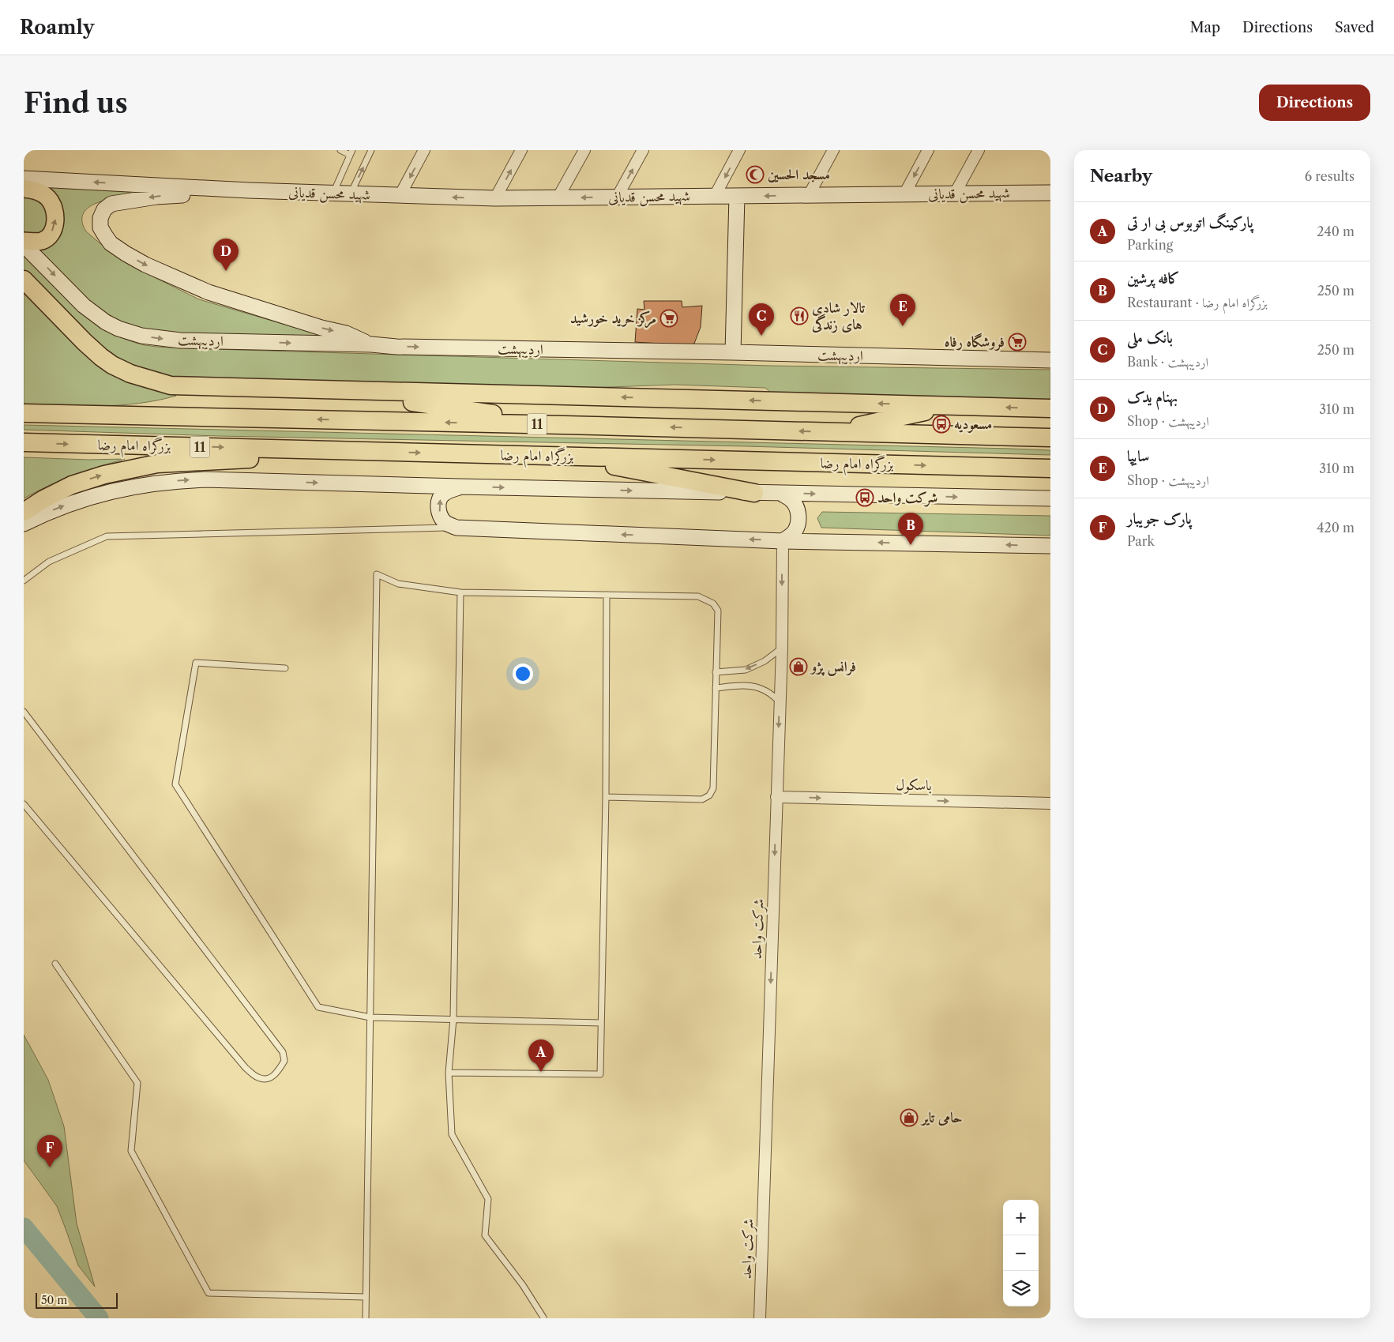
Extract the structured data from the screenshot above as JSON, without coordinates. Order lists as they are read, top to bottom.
{
  "streets": {
    "highway": ["11", "بزرگراه امام رضا"],
    "main road": ["شهید محسن قدیانی", "اردیبهشت"],
    "street": ["باسکول", "شرکت واحد"]
  },
  "crossings": [
    ["باسکول", "شرکت واحد"]
  ],
  "one_way": ["اردیبهشت", "باسکول", "شرکت واحد"],
  "places": {
    "mosque": ["مسجد الحسین"],
    "restaurant": ["تالار شادی های زندگی"],
    "supermarket": ["مرکز خرید خورشید", "فروشگاه رفاه"],
    "bus stop": ["مسعودیه", "شرکت واحد"],
    "shop": ["فرانس پژو", "حامی تایر"]
  },
  "scale_bar": "50 m",
  "page": {
    "header": "Roamly",
    "nav": ["Map", "Directions", "Saved"],
    "buttons": "Directions",
    "title": "Find us",
    "heading": ["Nearby", "6 results"],
    "list": [
      {
        "mark": "A",
        "name": "پارکینگ اتوبوس بی ار تی",
        "note": "Parking",
        "value": "240 m"
      },
      {
        "mark": "B",
        "name": "کافه پرشین",
        "note": "Restaurant · بزرگراه امام رضا",
        "value": "250 m"
      },
      {
        "mark": "C",
        "name": "بانک ملی",
        "note": "Bank · اردیبهشت",
        "value": "250 m"
      },
      {
        "mark": "D",
        "name": "بهنام یدک",
        "note": "Shop · اردیبهشت",
        "value": "310 m"
      },
      {
        "mark": "E",
        "name": "سایپا",
        "note": "Shop · اردیبهشت",
        "value": "310 m"
      },
      {
        "mark": "F",
        "name": "پارک جویبار",
        "note": "Park",
        "value": "420 m"
      }
    ],
    "pins": [
      "D",
      "E",
      "C",
      "B",
      "A",
      "F"
    ],
    "map_buttons": ["+", "−"],
    "scale": "50 m"
  }
}
